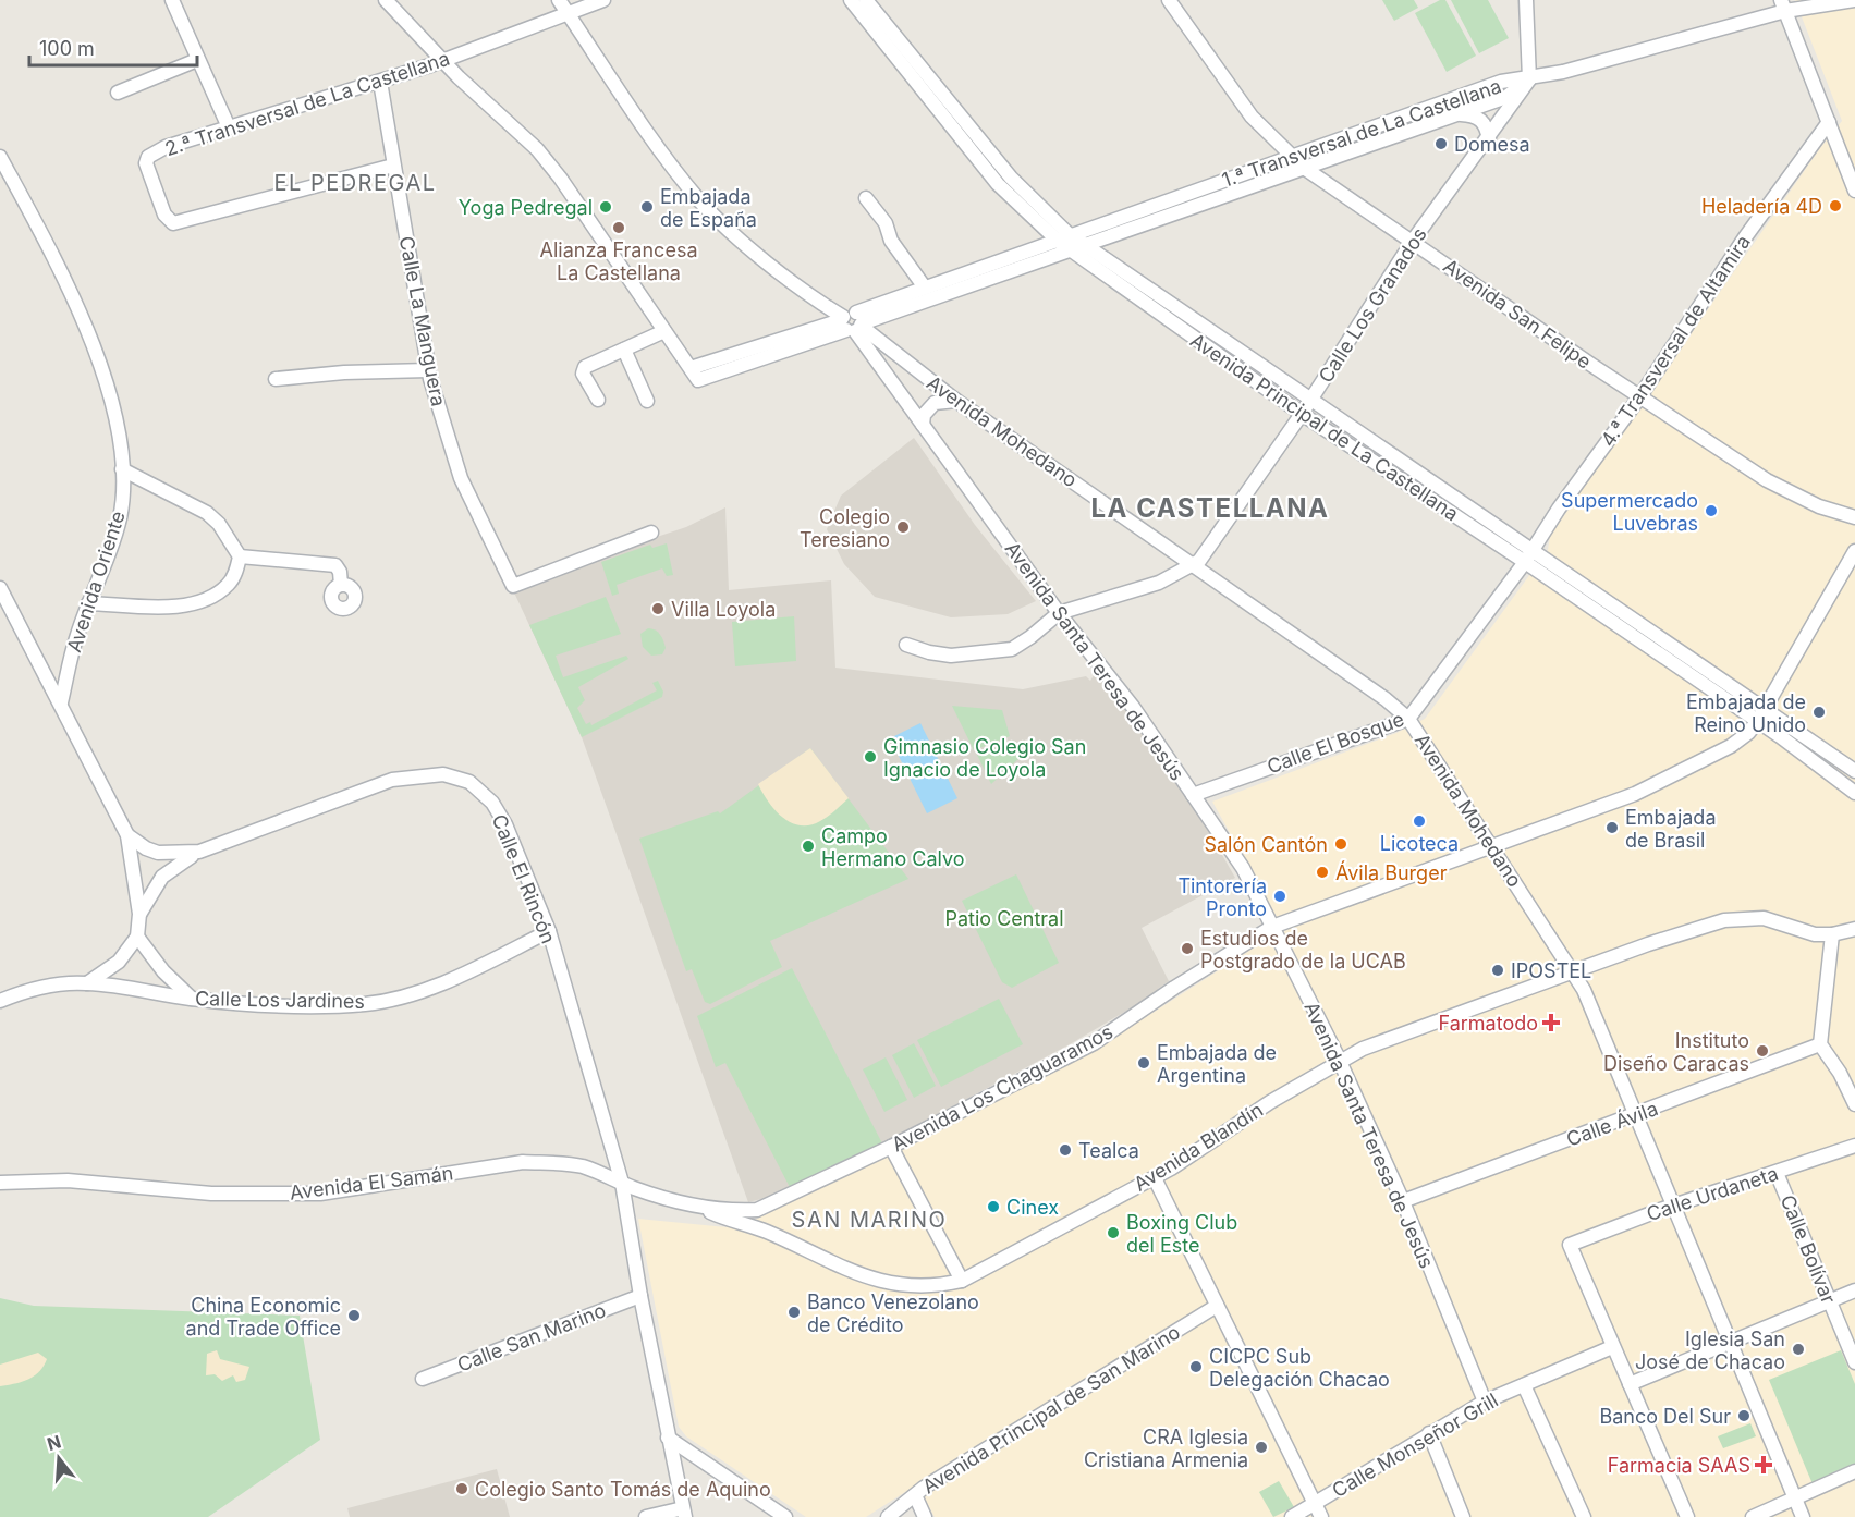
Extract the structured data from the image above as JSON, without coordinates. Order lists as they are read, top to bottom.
{
  "streets": {
    "street": [
      "2.ª Transversal de La Castellana",
      "1.ª Transversal de La Castellana",
      "Calle Los Granados",
      "Avenida San Felipe",
      "Calle La Manguera",
      "4.ª Transversal de Altamira",
      "Avenida Principal de La Castellana",
      "Avenida Mohedano",
      "Avenida Oriente",
      "Avenida Santa Teresa de Jesús",
      "Calle El Bosque",
      "Calle El Rincón",
      "Calle Los Jardines",
      "Avenida Los Chaguaramos",
      "Calle Ávila",
      "Avenida Blandín",
      "Avenida El Samán",
      "Calle Urdaneta",
      "Calle Bolívar",
      "Calle San Marino",
      "Avenida Principal de San Marino",
      "Calle Monseñor Grill"
    ]
  },
  "crossings": [
    ["2.ª Transversal de La Castellana", "Calle La Manguera"],
    ["2.ª Transversal de La Castellana", "Avenida Mohedano"],
    ["1.ª Transversal de La Castellana", "Calle Los Granados"],
    ["1.ª Transversal de La Castellana", "Avenida San Felipe"],
    ["1.ª Transversal de La Castellana", "Avenida Principal de La Castellana"],
    ["1.ª Transversal de La Castellana", "Avenida Mohedano"],
    ["1.ª Transversal de La Castellana", "Avenida Santa Teresa de Jesús"],
    ["Calle Los Granados", "Avenida San Felipe"],
    ["Calle Los Granados", "Avenida Principal de La Castellana"],
    ["Calle Los Granados", "Avenida Mohedano"],
    ["Calle Los Granados", "Avenida Santa Teresa de Jesús"],
    ["Avenida San Felipe", "4.ª Transversal de Altamira"],
    ["4.ª Transversal de Altamira", "Avenida Principal de La Castellana"],
    ["4.ª Transversal de Altamira", "Calle El Bosque"],
    ["Avenida Principal de La Castellana", "Calle El Bosque"],
    ["Avenida Principal de La Castellana", "Avenida Los Chaguaramos"],
    ["Avenida Mohedano", "Avenida Santa Teresa de Jesús"],
    ["Avenida Mohedano", "Calle El Bosque"],
    ["Avenida Mohedano", "Avenida Los Chaguaramos"],
    ["Avenida Mohedano", "Calle Ávila"],
    ["Avenida Mohedano", "Avenida Blandín"],
    ["Avenida Mohedano", "Calle Urdaneta"],
    ["Avenida Santa Teresa de Jesús", "Calle El Bosque"],
    ["Avenida Santa Teresa de Jesús", "Avenida Los Chaguaramos"],
    ["Avenida Santa Teresa de Jesús", "Calle Ávila"],
    ["Avenida Santa Teresa de Jesús", "Avenida Blandín"],
    ["Avenida Santa Teresa de Jesús", "Calle Monseñor Grill"],
    ["Calle El Rincón", "Calle Los Jardines"],
    ["Calle El Rincón", "Avenida El Samán"],
    ["Avenida Los Chaguaramos", "Avenida Blandín"],
    ["Avenida Los Chaguaramos", "Avenida El Samán"],
    ["Avenida Blandín", "Avenida El Samán"],
    ["Calle Urdaneta", "Calle Bolívar"],
    ["Calle Urdaneta", "Calle Monseñor Grill"]
  ],
  "districts": ["EL PEDREGAL", "LA CASTELLANA", "SAN MARINO"],
  "parks": ["Patio Central"],
  "places": {
    "other": [
      "Domesa",
      "Heladería 4D",
      "Yoga Pedregal",
      "Embajada de España",
      "Alianza Francesa La Castellana",
      "Supermercado Luvebras",
      "Colegio Teresiano",
      "Villa Loyola",
      "Embajada de Reino Unido",
      "Gimnasio Colegio San Ignacio de Loyola",
      "Licoteca",
      "Embajada de Brasil",
      "Salón Cantón",
      "Campo Hermano Calvo",
      "Ávila Burger",
      "Tintorería Pronto",
      "Estudios de Postgrado de la UCAB",
      "IPOSTEL",
      "Instituto Diseño Caracas",
      "Embajada de Argentina",
      "Tealca",
      "Cinex",
      "Boxing Club del Este",
      "Banco Venezolano de Crédito",
      "China Economic and Trade Office",
      "Iglesia San José de Chacao",
      "CICPC Sub Delegación Chacao",
      "Banco Del Sur",
      "CRA Iglesia Cristiana Armenia",
      "Colegio Santo Tomás de Aquino"
    ],
    "health": ["Farmatodo", "Farmacia SAAS"]
  },
  "scale_bar": "100 m",
  "north": "top"
}
